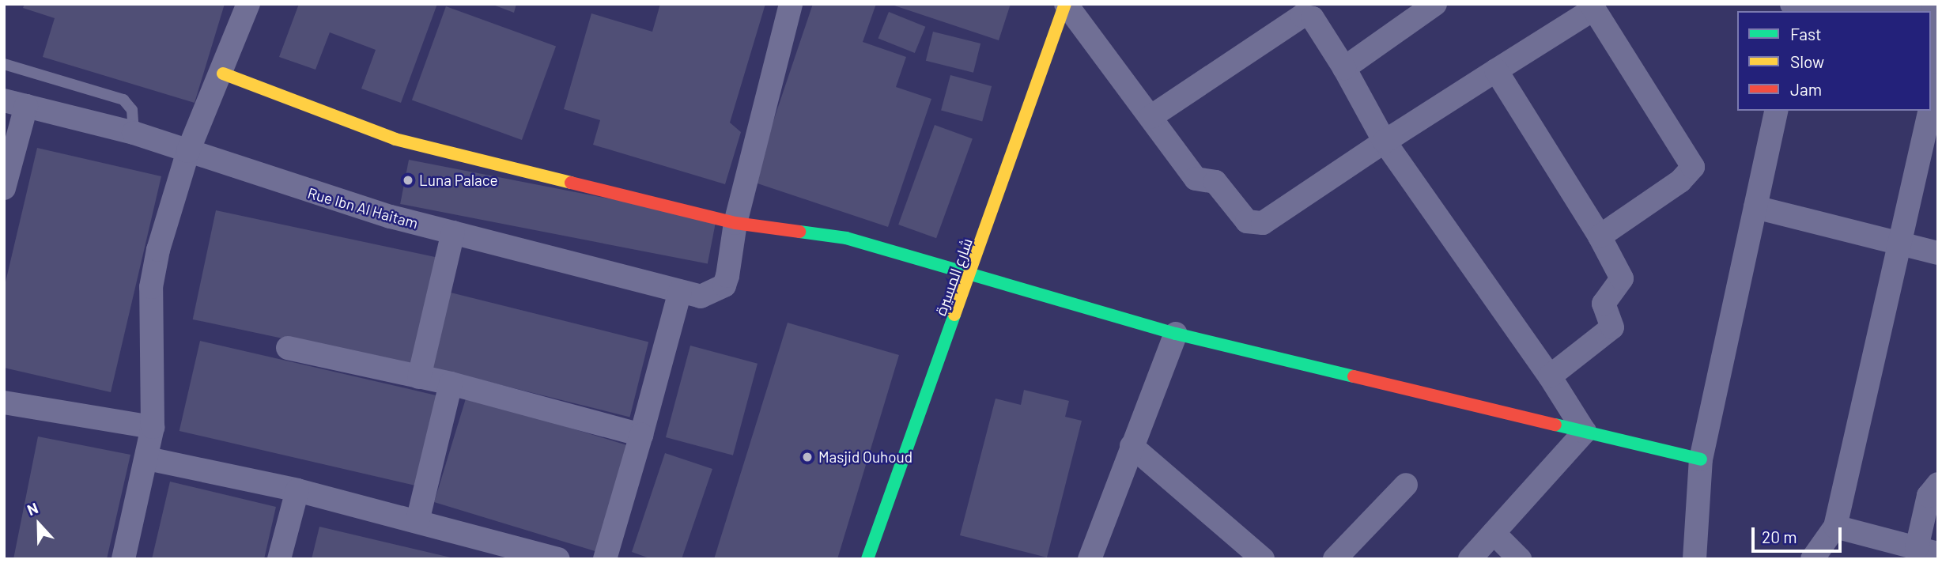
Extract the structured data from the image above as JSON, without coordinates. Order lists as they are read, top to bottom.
{
  "streets": {
    "street": ["Rue Ibn Al Haitam", "شارع المسيرة"]
  },
  "places": ["Luna Palace", "Masjid Ouhoud"],
  "legend": ["Fast", "Slow", "Jam"],
  "scale_bar": "20 m",
  "north": "top"
}
